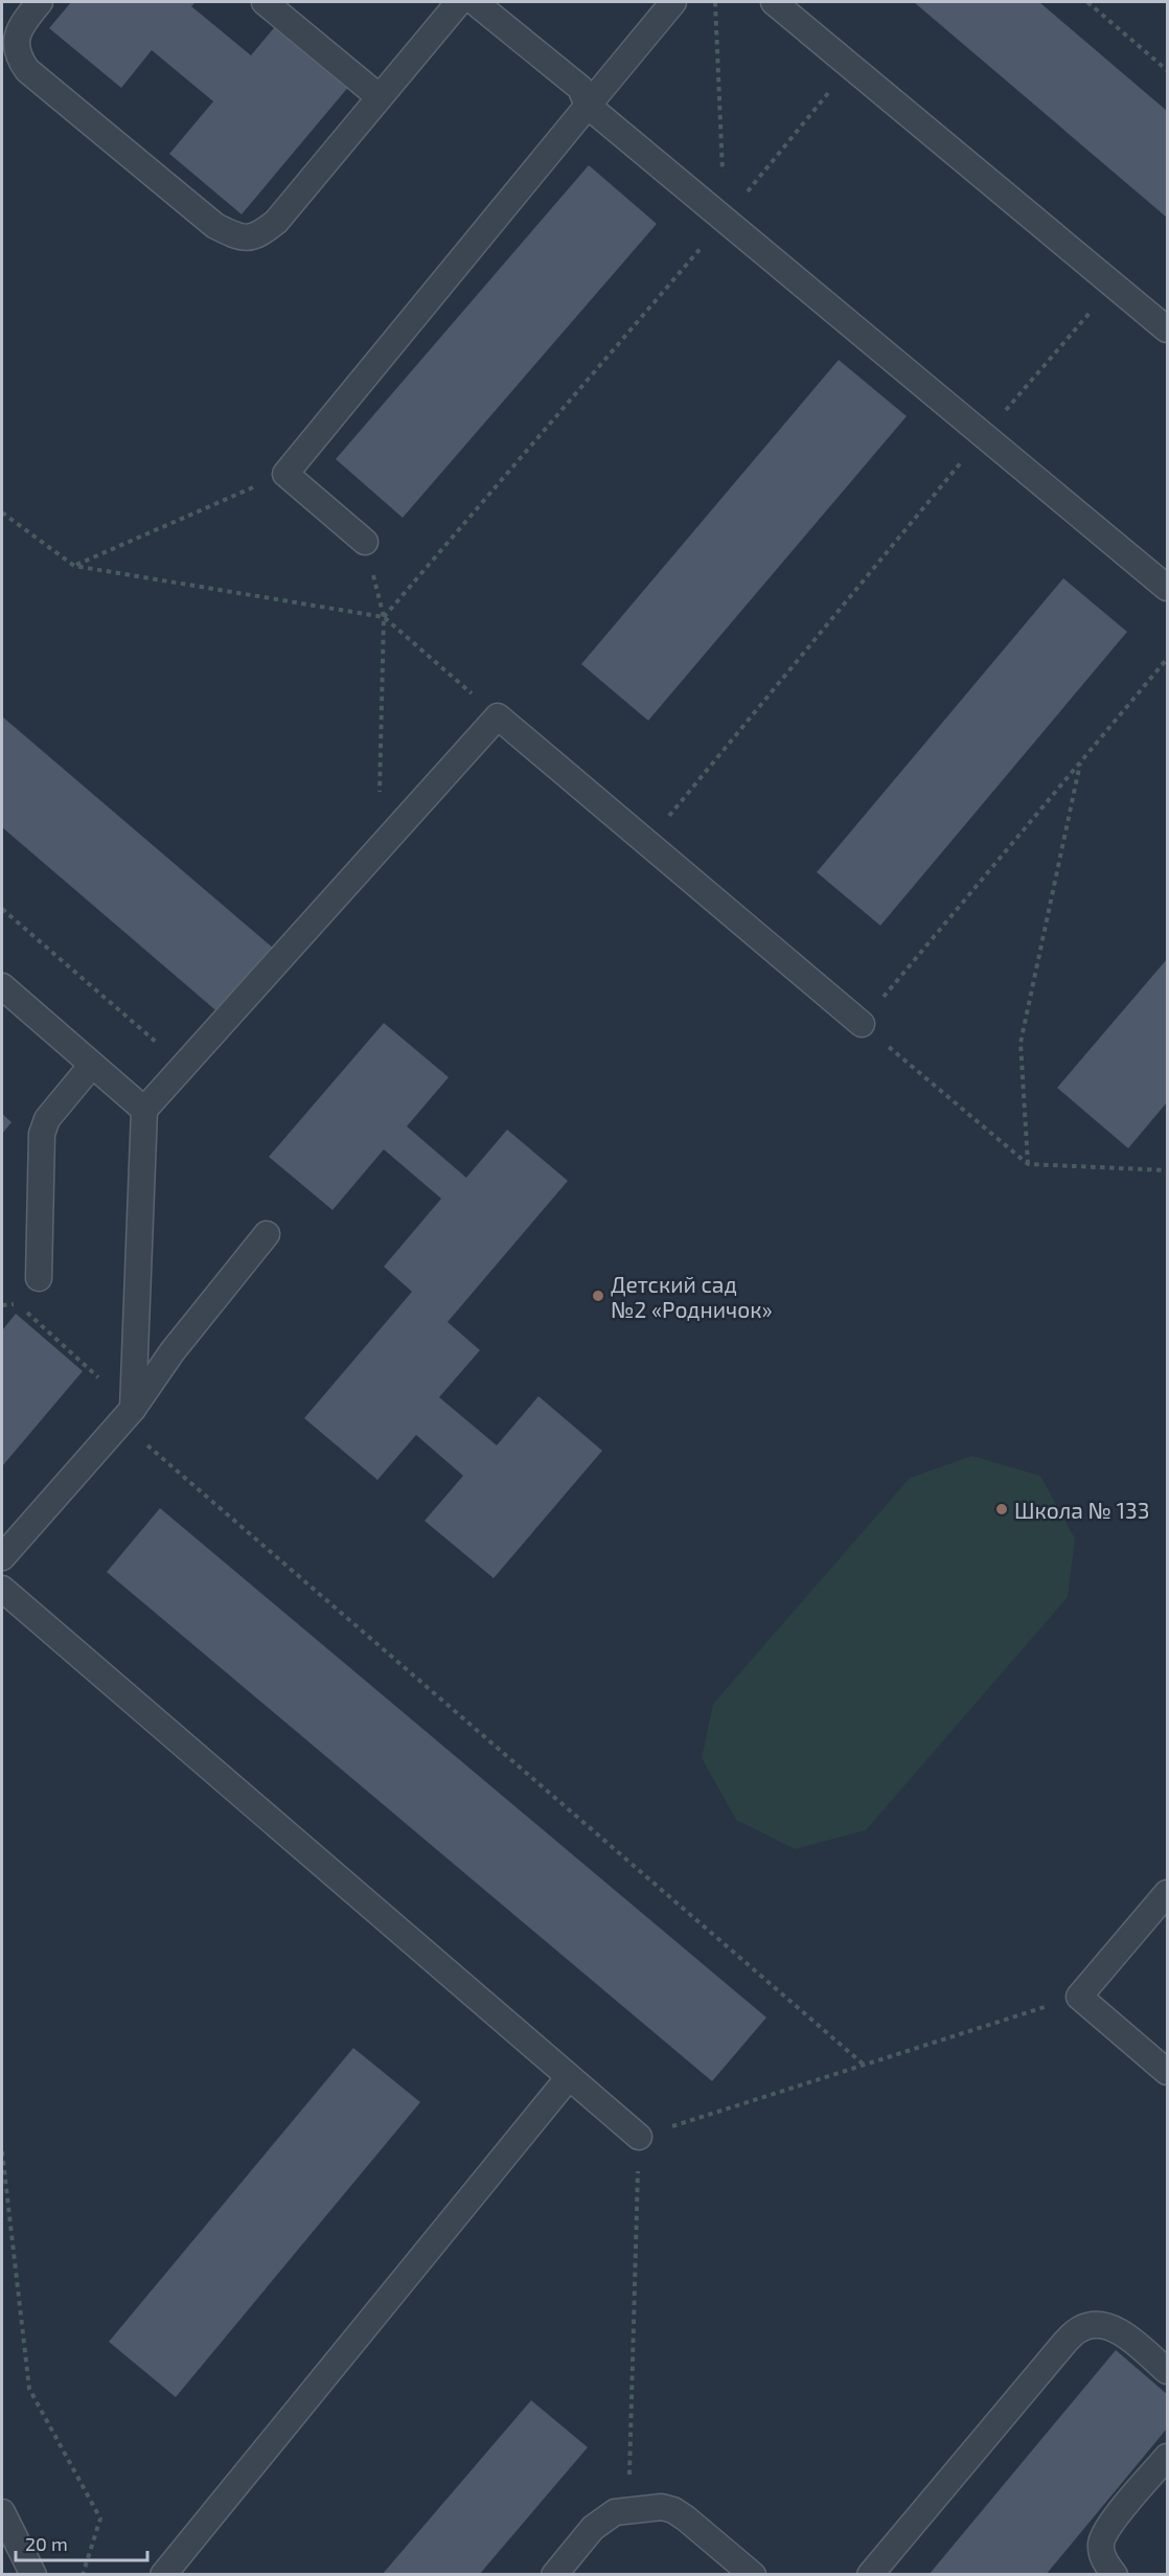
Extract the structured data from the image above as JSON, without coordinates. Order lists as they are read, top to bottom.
{
  "places": ["Детский сад №2 «Родничок»", "Школа № 133"],
  "scale_bar": "20 m"
}
